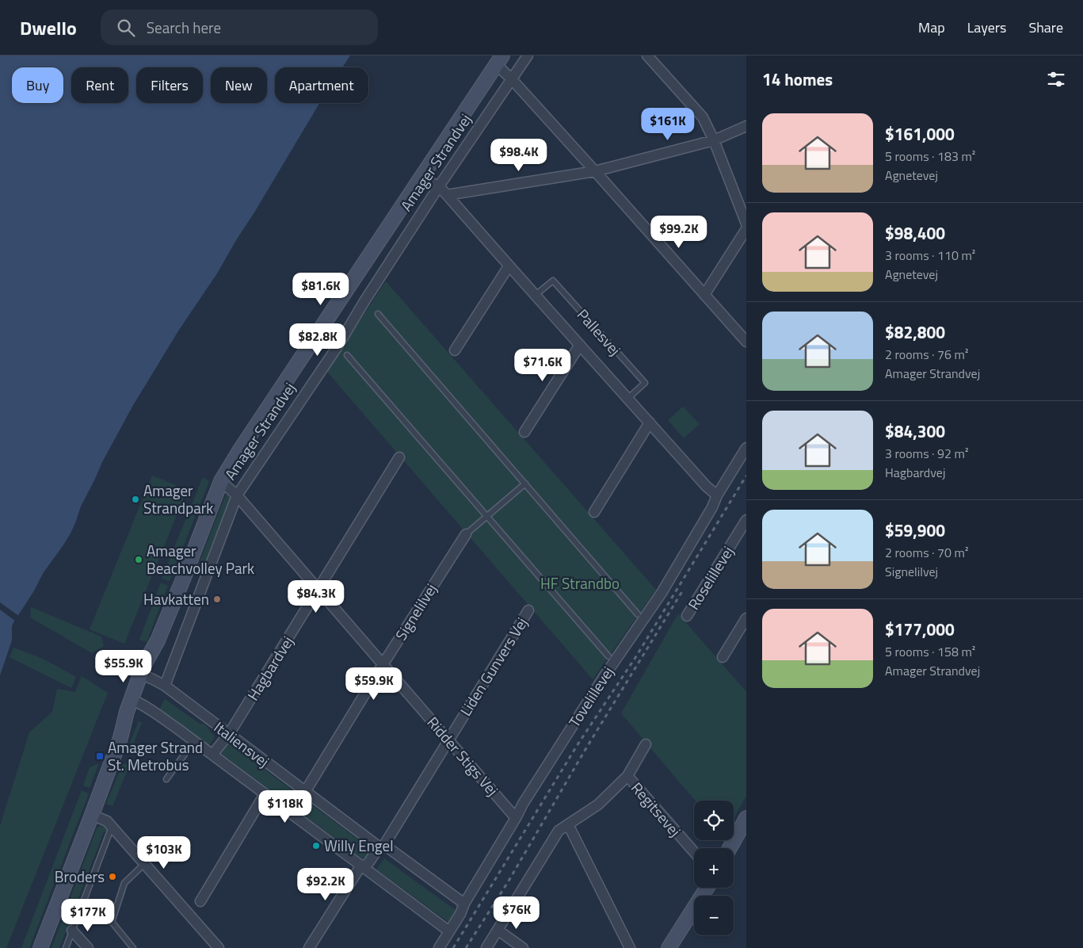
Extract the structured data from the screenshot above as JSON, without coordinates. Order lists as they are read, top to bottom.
{
  "streets": {
    "street": [
      "Amager Strandvej",
      "Pallesvej",
      "Roselillevej",
      "Signelilvej",
      "Liden Gunvers Vej",
      "Hagbardvej",
      "Tovelillevej",
      "Italiensvej",
      "Ridder Stigs Vej",
      "Regitsevej"
    ]
  },
  "crossings": [
    ["Amager Strandvej", "Pallesvej"],
    ["Amager Strandvej", "Italiensvej"],
    ["Amager Strandvej", "Ridder Stigs Vej"],
    ["Pallesvej", "Tovelillevej"],
    ["Signelilvej", "Italiensvej"],
    ["Signelilvej", "Ridder Stigs Vej"],
    ["Liden Gunvers Vej", "Italiensvej"],
    ["Liden Gunvers Vej", "Ridder Stigs Vej"],
    ["Hagbardvej", "Italiensvej"],
    ["Hagbardvej", "Ridder Stigs Vej"],
    ["Tovelillevej", "Italiensvej"],
    ["Tovelillevej", "Ridder Stigs Vej"]
  ],
  "parks": ["HF Strandbo"],
  "places": {
    "other": [
      "Amager Strandpark",
      "Amager Beachvolley Park",
      "Havkatten",
      "Willy Engel",
      "Broders"
    ],
    "transit": ["Amager Strand St. Metrobus"]
  },
  "page": {
    "header": "Dwello",
    "search": "Search here",
    "nav": ["Map", "Layers", "Share"],
    "heading": "14 homes",
    "chip": [
      "Buy",
      "Rent",
      "Filters",
      "New",
      "Apartment"
    ],
    "list": [
      {
        "name": "$161,000",
        "note": "5 rooms · 183 m² · Agnetevej"
      },
      {
        "name": "$98,400",
        "note": "3 rooms · 110 m² · Agnetevej"
      },
      {
        "name": "$82,800",
        "note": "2 rooms · 76 m² · Amager Strandvej"
      },
      {
        "name": "$84,300",
        "note": "3 rooms · 92 m² · Hagbardvej"
      },
      {
        "name": "$59,900",
        "note": "2 rooms · 70 m² · Signelilvej"
      },
      {
        "name": "$177,000",
        "note": "5 rooms · 158 m² · Amager Strandvej"
      }
    ],
    "price": [
      "$161K",
      "$98.4K",
      "$99.2K",
      "$81.6K",
      "$82.8K",
      "$71.6K",
      "$84.3K",
      "$55.9K",
      "$59.9K",
      "$118K",
      "$103K",
      "$92.2K",
      "$76K",
      "$177K"
    ],
    "map_buttons": ["+", "−"]
  }
}
